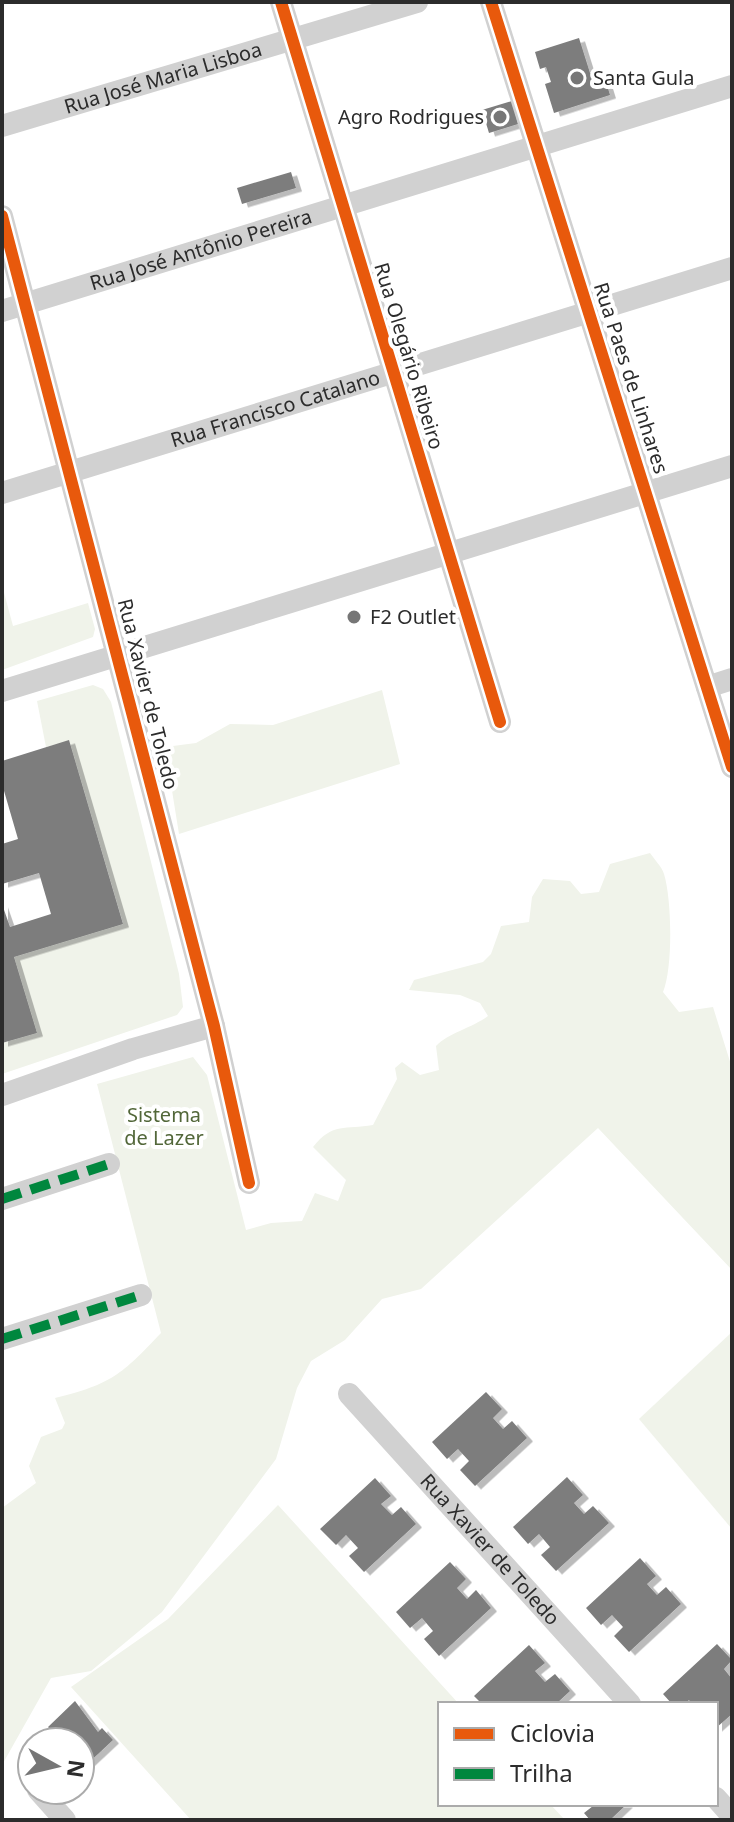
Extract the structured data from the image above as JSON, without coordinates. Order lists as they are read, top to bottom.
{
  "streets": {
    "street": [
      "Rua José Maria Lisboa",
      "Rua José Antônio Pereira",
      "Rua Olegário Ribeiro",
      "Rua Paes de Linhares",
      "Rua Francisco Catalano",
      "Rua Xavier de Toledo"
    ]
  },
  "crossings": [
    ["Rua José Maria Lisboa", "Rua Olegário Ribeiro"],
    ["Rua José Antônio Pereira", "Rua Olegário Ribeiro"],
    ["Rua José Antônio Pereira", "Rua Paes de Linhares"],
    ["Rua José Antônio Pereira", "Rua Xavier de Toledo"],
    ["Rua Olegário Ribeiro", "Rua Francisco Catalano"],
    ["Rua Paes de Linhares", "Rua Francisco Catalano"],
    ["Rua Francisco Catalano", "Rua Xavier de Toledo"]
  ],
  "parks": ["Sistema de Lazer"],
  "places": ["Santa Gula", "Agro Rodrigues", "F2 Outlet"],
  "legend": ["Ciclovia", "Trilha"],
  "north": "right"
}
